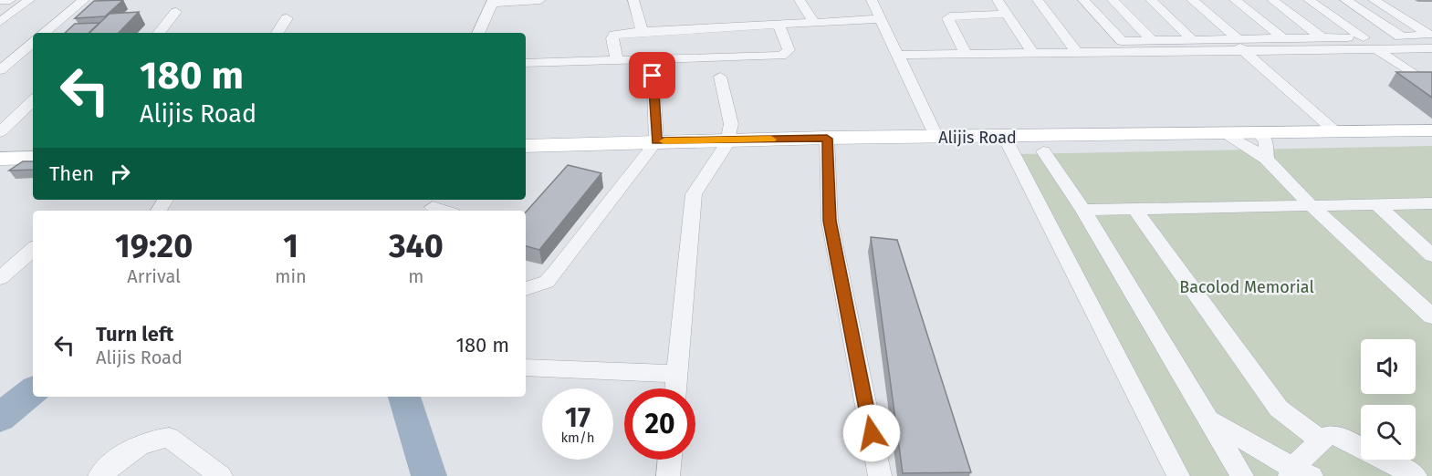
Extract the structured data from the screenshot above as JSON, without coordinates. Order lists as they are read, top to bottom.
{
  "streets": {
    "main road": ["Alijis Road"]
  },
  "parks": ["Bacolod Memorial"],
  "page": {
    "turn": ["180 m", "Alijis Road"],
    "then": "Then",
    "eta": [
      "19:20",
      "Arrival",
      "1",
      "min",
      "340",
      "m"
    ],
    "list": [
      {
        "name": "Turn left",
        "note": "Alijis Road",
        "value": "180 m"
      }
    ],
    "speed": "17 km/h",
    "limit": "20"
  }
}
